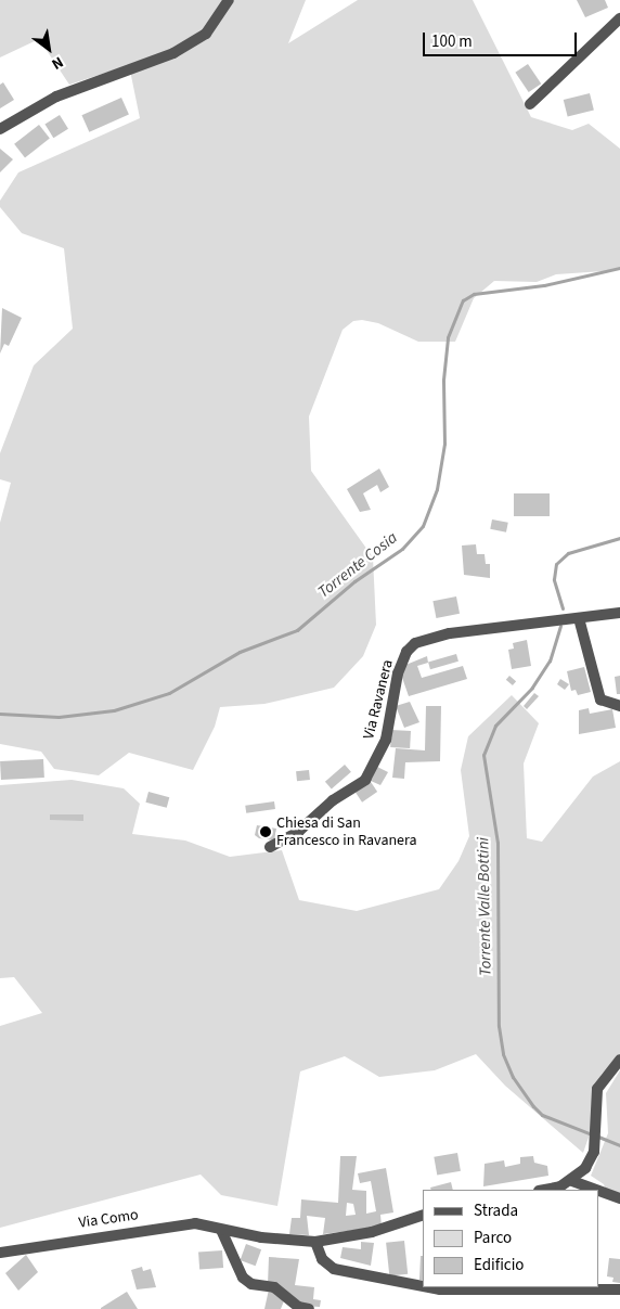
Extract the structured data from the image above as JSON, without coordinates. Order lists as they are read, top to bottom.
{
  "streets": {
    "street": ["Via Ravanera", "Via Como"]
  },
  "water": ["Torrente Cosia", "Torrente Valle Bottini"],
  "places": ["Chiesa di San Francesco in Ravanera"],
  "legend": ["Strada", "Parco", "Edificio"],
  "scale_bar": "100 m",
  "north": "bottom right"
}
